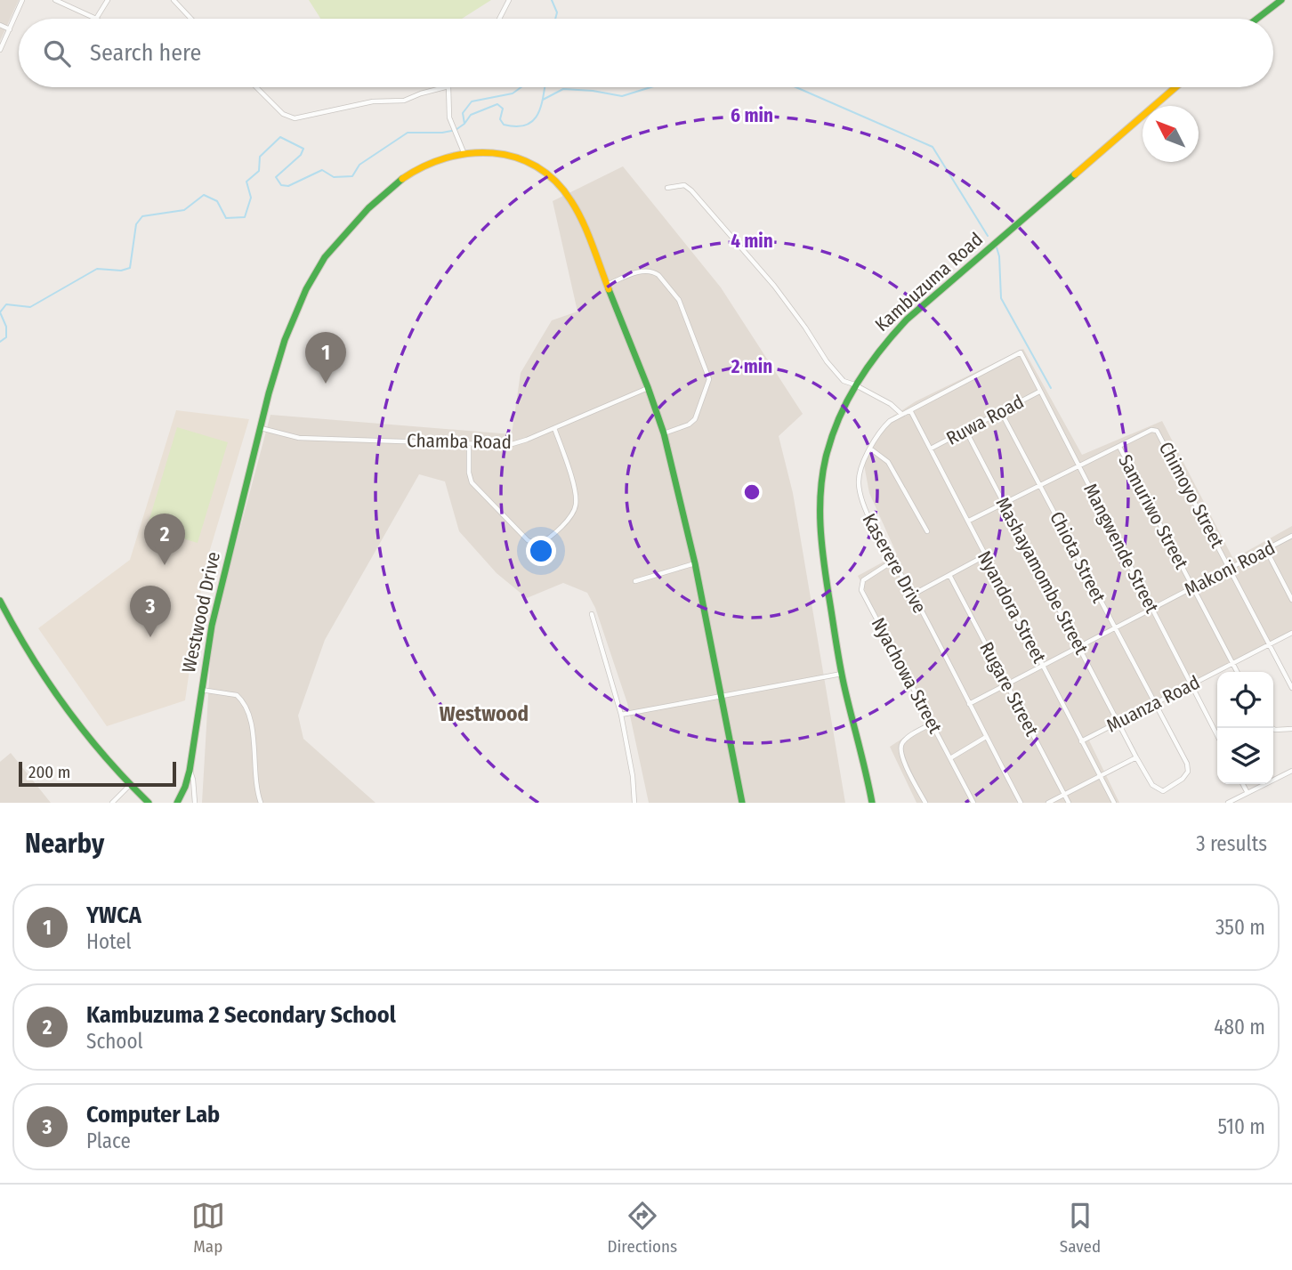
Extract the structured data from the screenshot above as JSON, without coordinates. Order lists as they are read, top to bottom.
{
  "streets": {
    "street": [
      "Kambuzuma Road",
      "Ruwa Road",
      "Chamba Road",
      "Chimoyo Street",
      "Samuriwo Street",
      "Mangwende Street",
      "Chiota Street",
      "Kaserere Drive",
      "Makoni Road",
      "Mashayamombe Street",
      "Nyandora Street",
      "Westwood Drive",
      "Nyachowa Street",
      "Rugare Street",
      "Muanza Road"
    ]
  },
  "crossings": [
    ["Ruwa Road", "Mangwende Street"],
    ["Ruwa Road", "Chiota Street"],
    ["Ruwa Road", "Mashayamombe Street"],
    ["Ruwa Road", "Nyandora Street"],
    ["Chamba Road", "Westwood Drive"],
    ["Chimoyo Street", "Samuriwo Street"],
    ["Chimoyo Street", "Makoni Road"],
    ["Chimoyo Street", "Muanza Road"],
    ["Samuriwo Street", "Makoni Road"],
    ["Samuriwo Street", "Muanza Road"],
    ["Mangwende Street", "Kaserere Drive"],
    ["Mangwende Street", "Makoni Road"],
    ["Mangwende Street", "Muanza Road"],
    ["Chiota Street", "Makoni Road"],
    ["Chiota Street", "Mashayamombe Street"],
    ["Chiota Street", "Muanza Road"],
    ["Kaserere Drive", "Makoni Road"],
    ["Kaserere Drive", "Nyandora Street"],
    ["Kaserere Drive", "Nyachowa Street"],
    ["Makoni Road", "Mashayamombe Street"],
    ["Makoni Road", "Nyandora Street"],
    ["Makoni Road", "Rugare Street"],
    ["Mashayamombe Street", "Muanza Road"],
    ["Nyandora Street", "Muanza Road"]
  ],
  "districts": ["Westwood"],
  "scale_bar": "200 m",
  "north": "top left",
  "page": {
    "search": "Search here",
    "pins": ["1", "2", "3"],
    "scale": "200 m",
    "heading": ["Nearby", "3 results"],
    "list": [
      {
        "mark": "1",
        "name": "YWCA",
        "note": "Hotel",
        "value": "350 m"
      },
      {
        "mark": "2",
        "name": "Kambuzuma 2 Secondary School",
        "note": "School",
        "value": "480 m"
      },
      {
        "mark": "3",
        "name": "Computer Lab",
        "note": "Place",
        "value": "510 m"
      }
    ],
    "nav": ["Map", "Directions", "Saved"]
  },
  "rings": ["6 min", "4 min", "2 min"]
}
